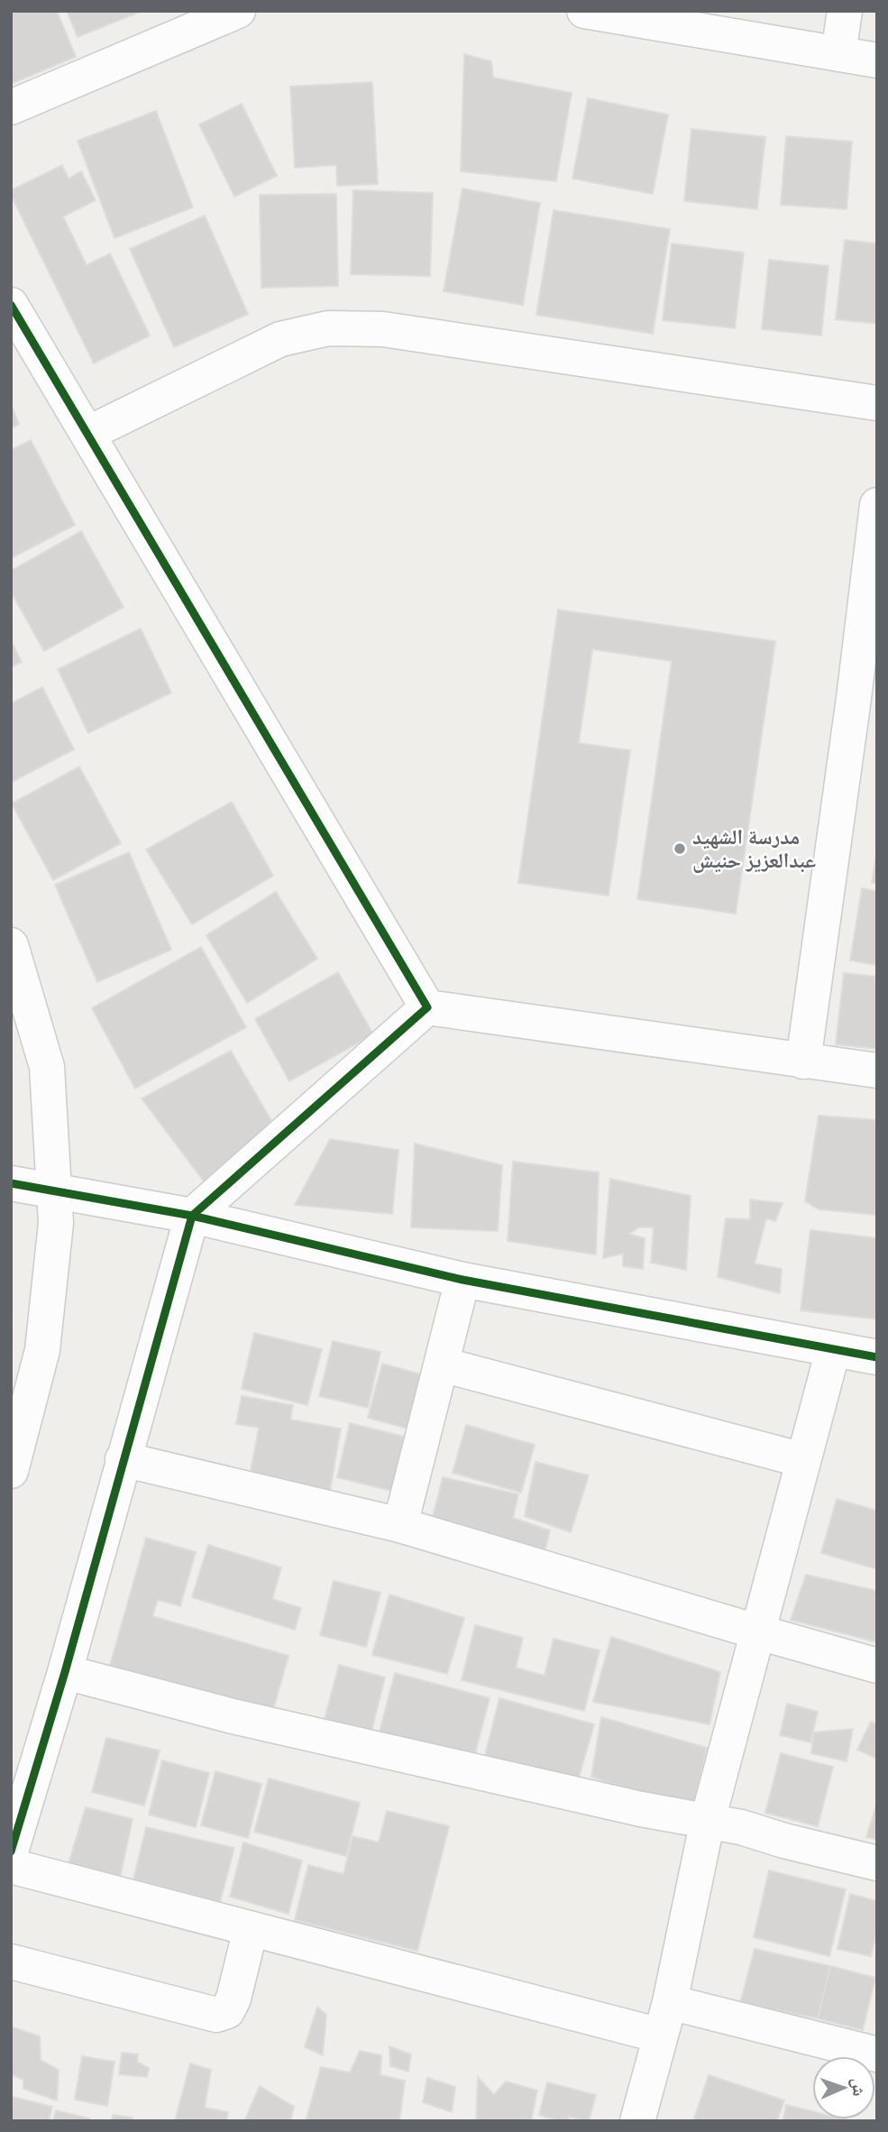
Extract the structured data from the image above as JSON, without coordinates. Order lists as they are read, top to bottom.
{
  "places": ["مدرسة الشهيد عبدالعزيز حنيش"],
  "north": "right"
}
